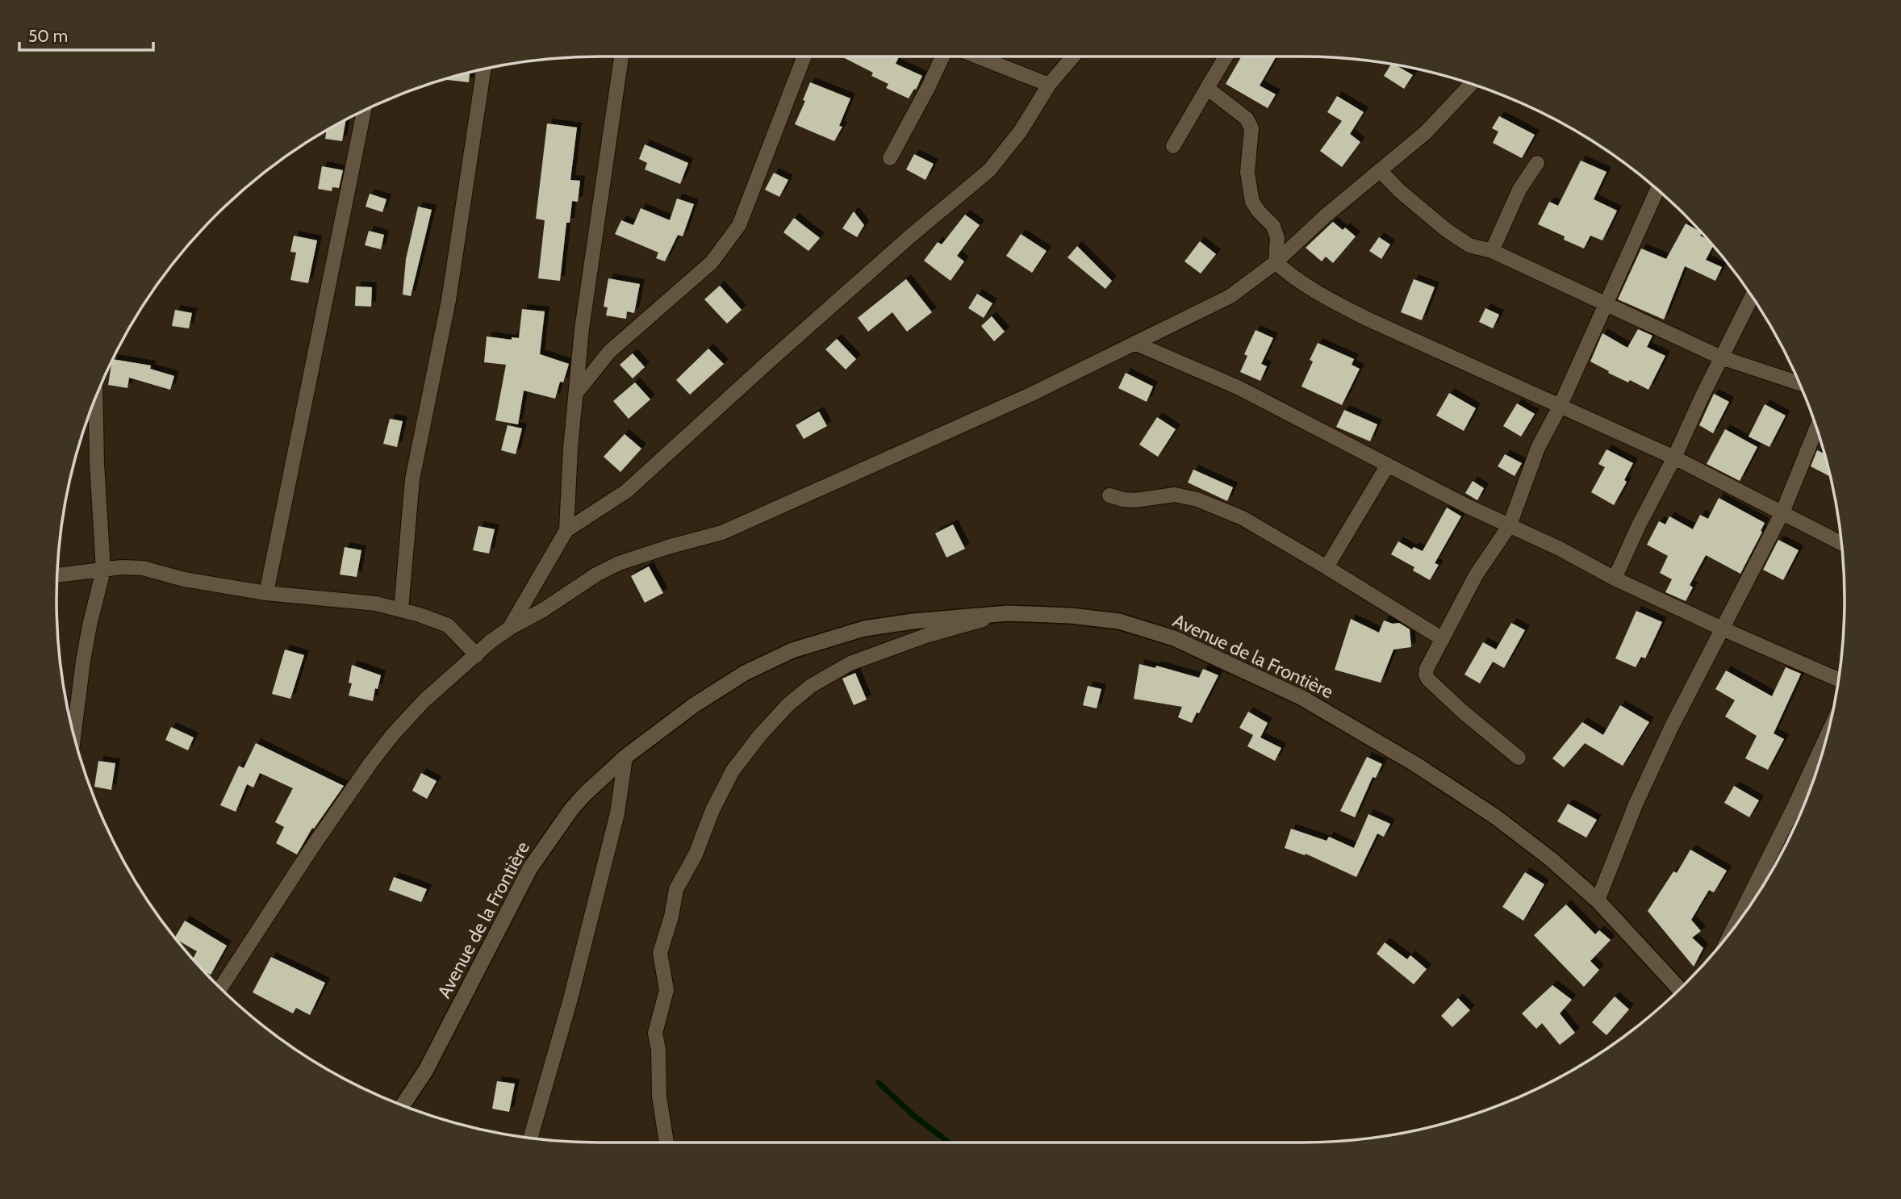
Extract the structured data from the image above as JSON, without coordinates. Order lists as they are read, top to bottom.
{
  "streets": {
    "street": ["Avenue de la Frontière"]
  },
  "scale_bar": "50 m"
}
